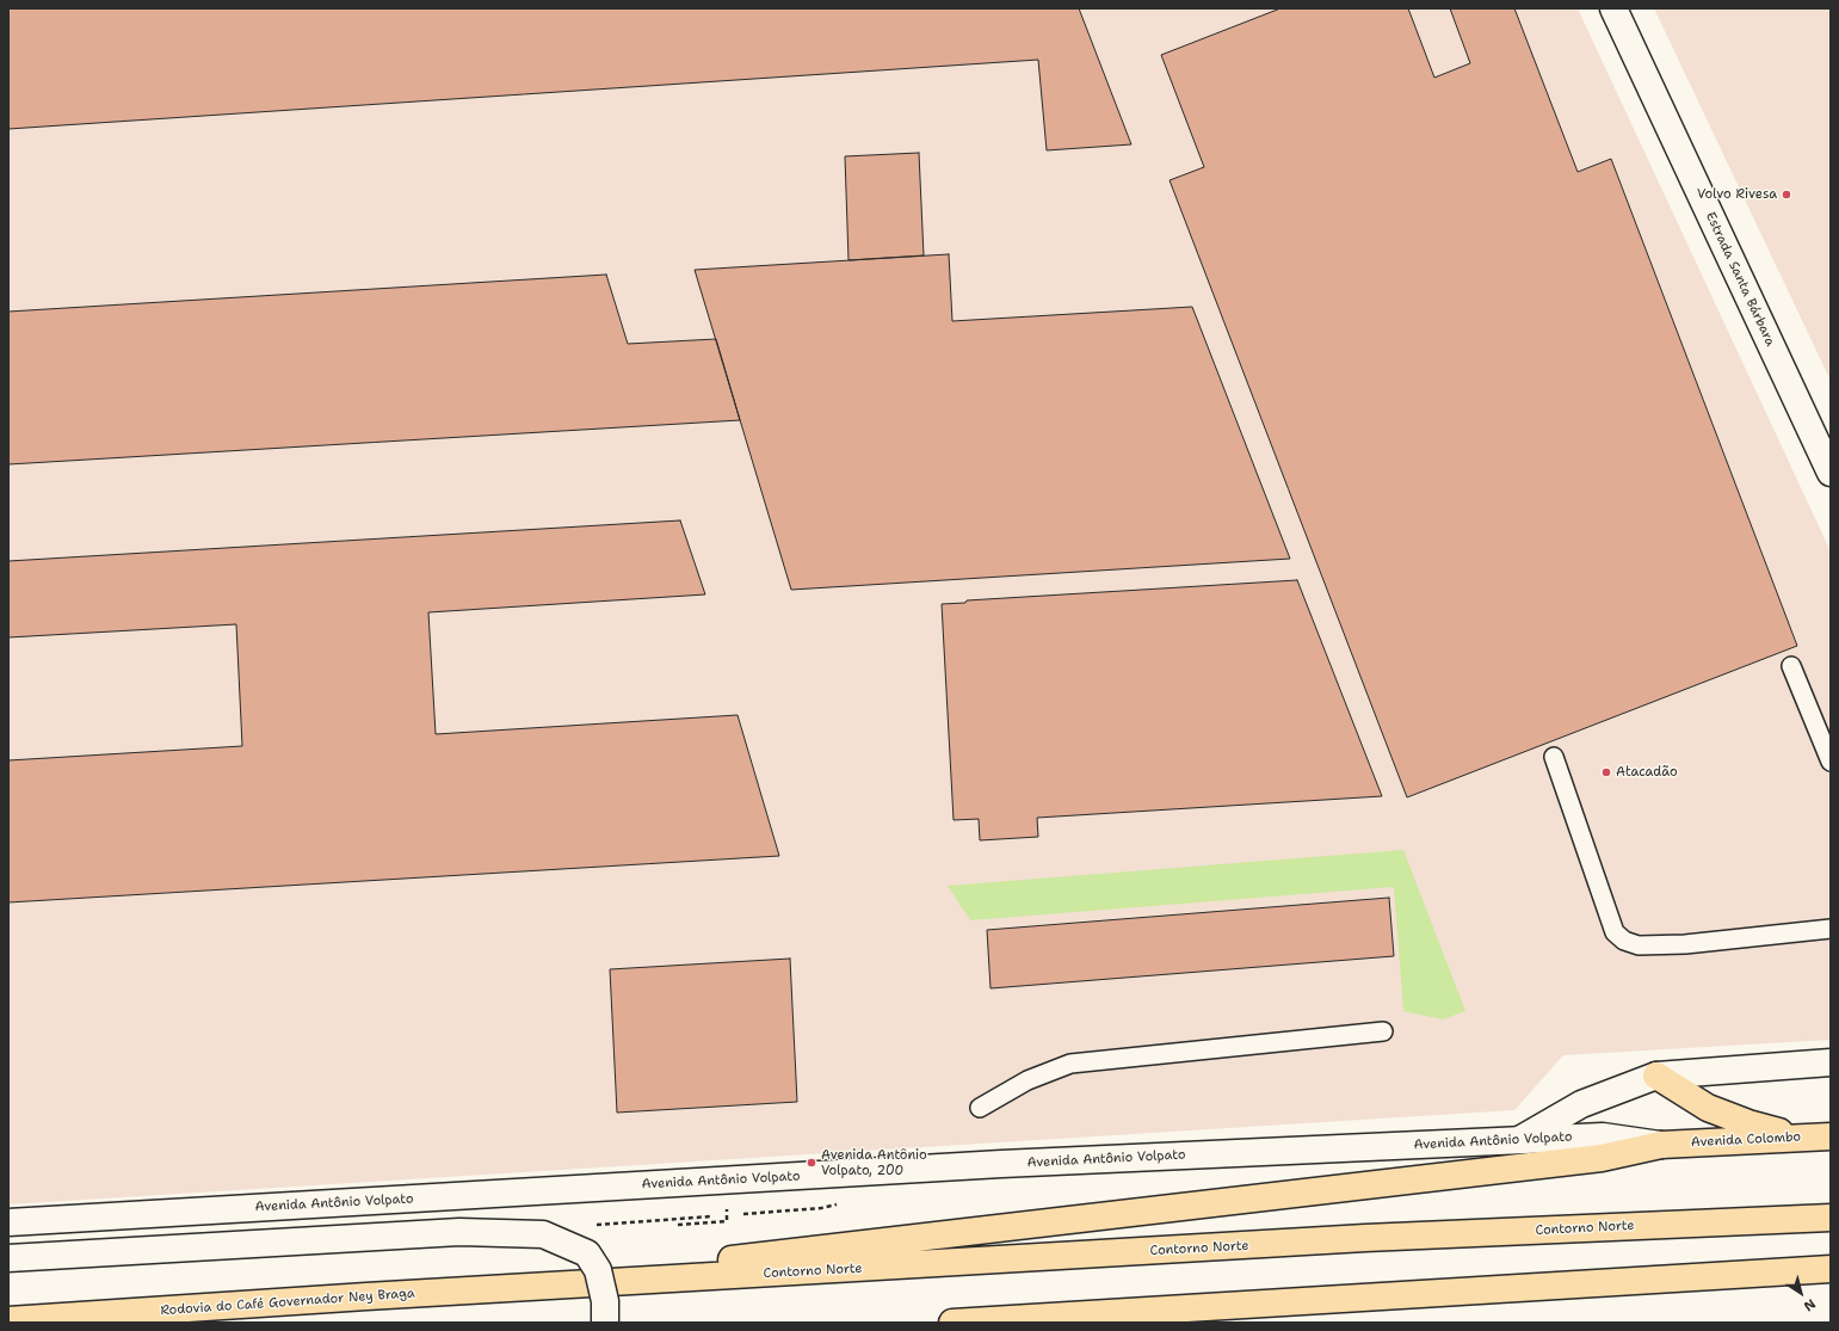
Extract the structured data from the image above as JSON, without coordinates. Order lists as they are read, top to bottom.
{
  "streets": {
    "highway": ["Avenida Colombo", "Contorno Norte", "Rodovia do Café Governador Ney Braga"],
    "street": ["Estrada Santa Bárbara", "Avenida Antônio Volpato"]
  },
  "crossings": [
    ["Avenida Colombo", "Avenida Antônio Volpato"],
    ["Avenida Colombo", "Contorno Norte"],
    ["Avenida Colombo", "Rodovia do Café Governador Ney Braga"],
    ["Contorno Norte", "Rodovia do Café Governador Ney Braga"]
  ],
  "places": ["Volvo Rivesa", "Atacadão", "Avenida Antônio Volpato, 200"],
  "north": "bottom right"
}
